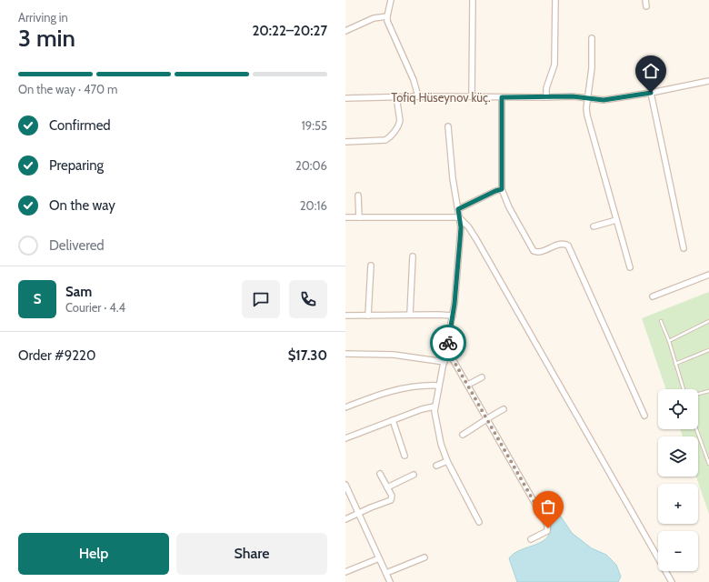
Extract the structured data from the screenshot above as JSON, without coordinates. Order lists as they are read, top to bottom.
{
  "streets": {
    "street": ["Tofiq Hüseynov küç."]
  },
  "page": {
    "heading": ["3 min", "Arriving in", "20:22–20:27"],
    "panel": [
      "Sam",
      "Courier · 4.4",
      "Order #9220",
      "$17.30"
    ],
    "bar": "On the way · 470 m",
    "list": [
      ["Confirmed", "19:55"],
      ["Preparing", "20:06"],
      ["On the way", "20:16"],
      "Delivered"
    ],
    "round": "S",
    "map_buttons": ["+", "−"],
    "buttons": ["Help", "Share"]
  }
}
